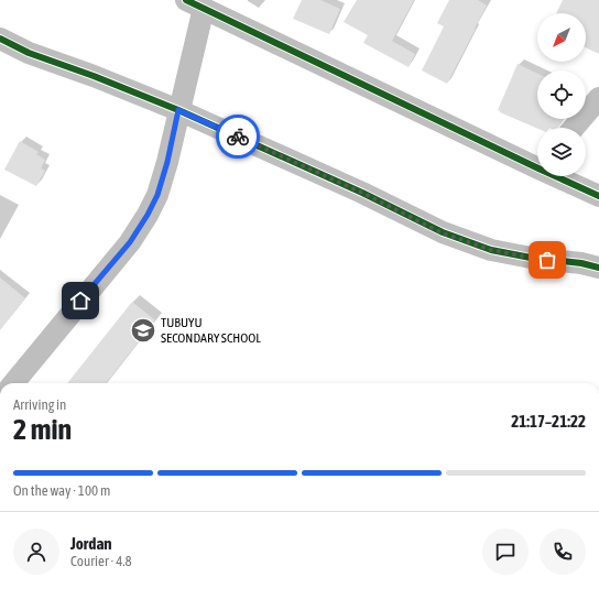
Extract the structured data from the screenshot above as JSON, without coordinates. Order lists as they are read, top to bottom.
{
  "places": {
    "school or university": ["TUBUYU SECONDARY SCHOOL"]
  },
  "north": "bottom left",
  "page": {
    "heading": ["2 min", "Arriving in", "21:17–21:22"],
    "panel": ["Jordan", "Courier · 4.8"],
    "bar": "On the way · 100 m"
  }
}
